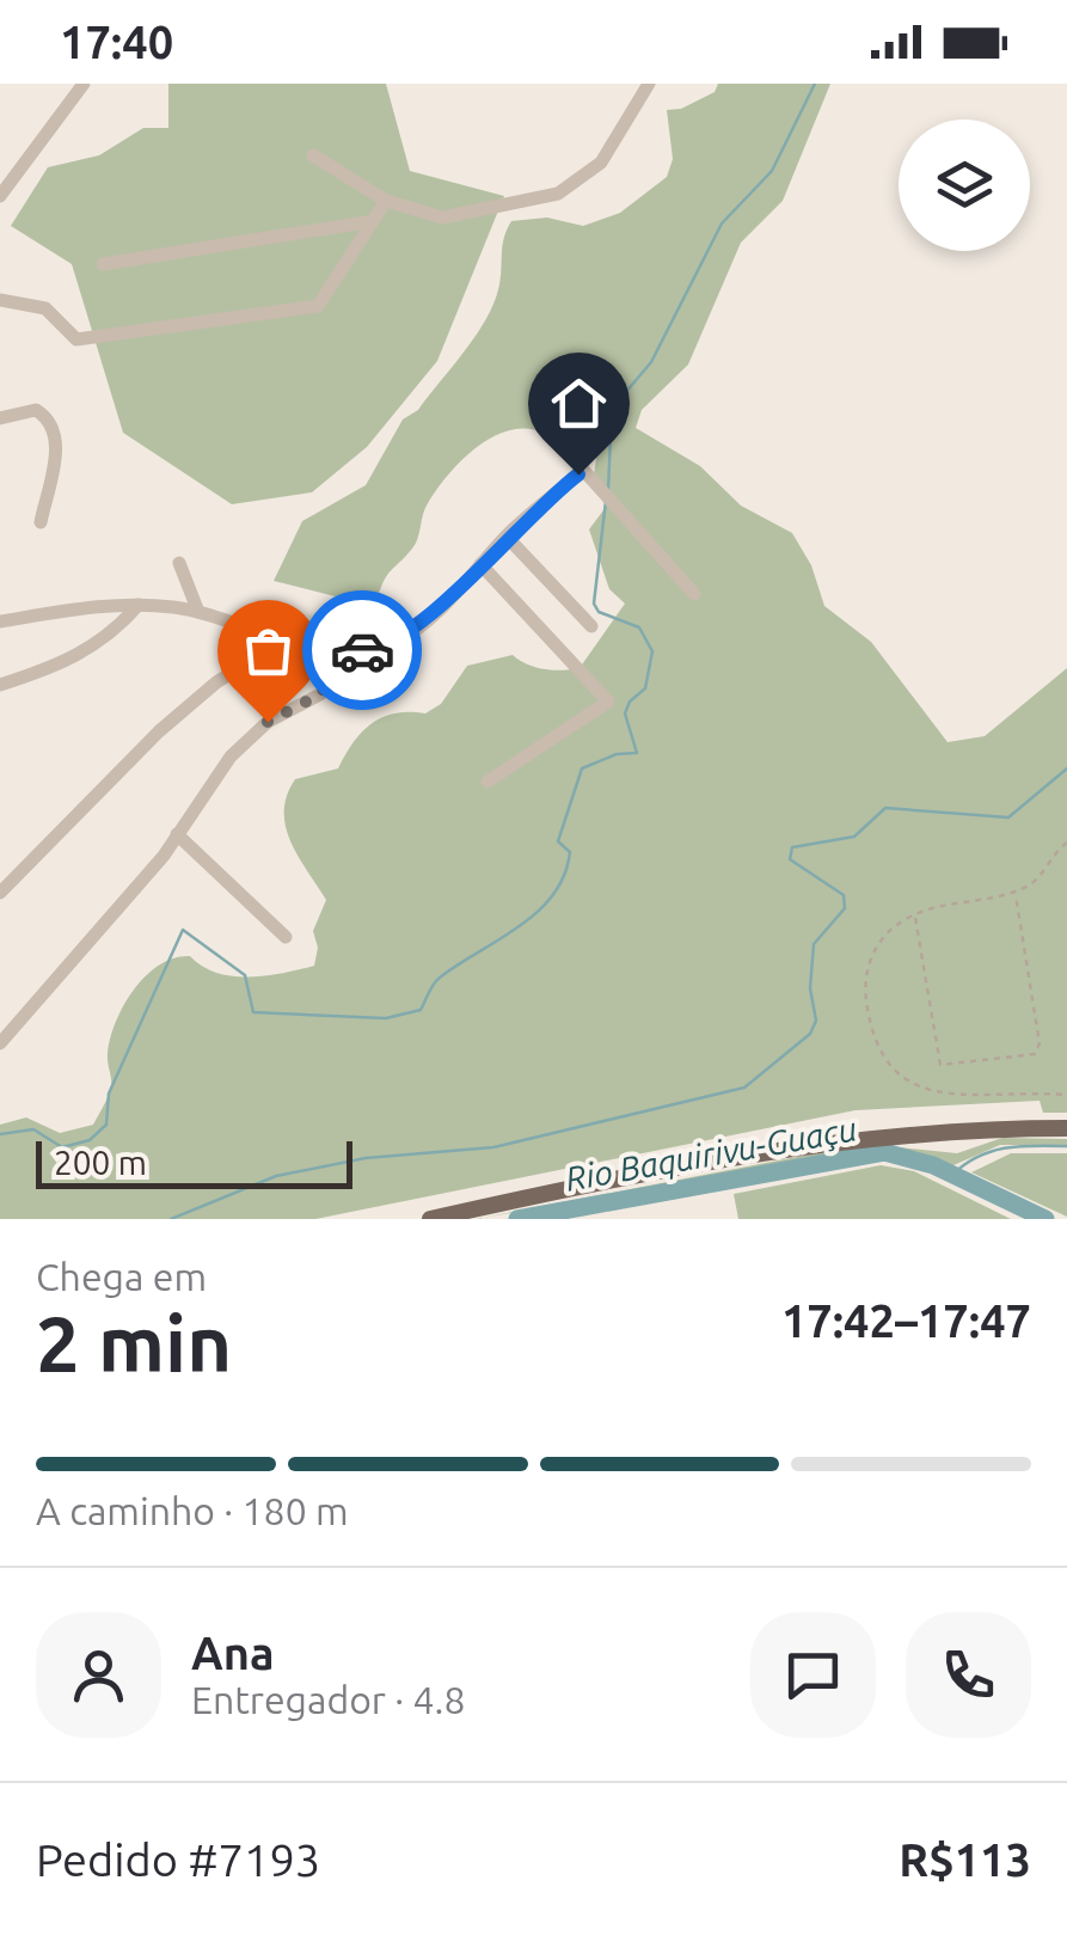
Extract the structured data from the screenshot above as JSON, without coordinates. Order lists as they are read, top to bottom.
{
  "water": ["Rio Baquirivu-Guaçu"],
  "scale_bar": "200 m",
  "page": {
    "status": "17:40",
    "scale": "200 m",
    "heading": ["2 min", "Chega em", "17:42–17:47"],
    "panel": [
      "Ana",
      "Entregador · 4.8",
      "Pedido #7193",
      "R$113"
    ],
    "bar": "A caminho · 180 m"
  }
}
